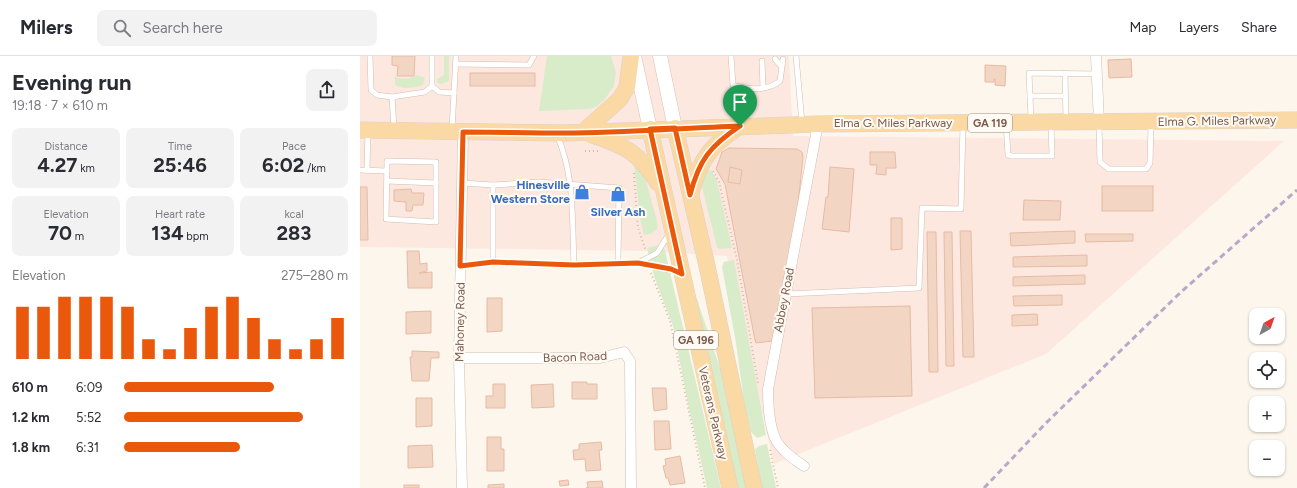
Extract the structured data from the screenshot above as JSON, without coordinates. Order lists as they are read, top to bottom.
{
  "streets": {
    "main road": [
      "Elma G. Miles Parkway",
      "GA 119",
      "GA 196",
      "Veterans Parkway"
    ],
    "street": ["Abbey Road", "Mahoney Road", "Bacon Road"]
  },
  "crossings": [
    ["Elma G. Miles Parkway", "GA 119"],
    ["Elma G. Miles Parkway", "Abbey Road"],
    ["Elma G. Miles Parkway", "Mahoney Road"],
    ["Elma G. Miles Parkway", "GA 196"],
    ["Elma G. Miles Parkway", "Veterans Parkway"],
    ["GA 119", "Mahoney Road"],
    ["Mahoney Road", "Bacon Road"],
    ["GA 196", "Veterans Parkway"]
  ],
  "places": {
    "shop": ["Hinesville Western Store", "Silver Ash"]
  },
  "north": "top right",
  "page": {
    "header": "Milers",
    "search": "Search here",
    "nav": ["Map", "Layers", "Share"],
    "heading": ["Evening run", "19:18 · 7 × 610 m"],
    "stats": [
      ["Distance", "4.27 km"],
      ["Time", "25:46"],
      ["Pace", "6:02 /km"],
      ["Elevation", "70 m"],
      ["Heart rate", "134 bpm"],
      ["kcal", "283"]
    ],
    "chart": ["Elevation", "275–280 m"],
    "map_buttons": ["+", "−"],
    "list": [
      {
        "name": "610 m",
        "note": "6:09"
      },
      {
        "name": "1.2 km",
        "note": "5:52"
      },
      {
        "name": "1.8 km",
        "note": "6:31"
      }
    ]
  }
}
